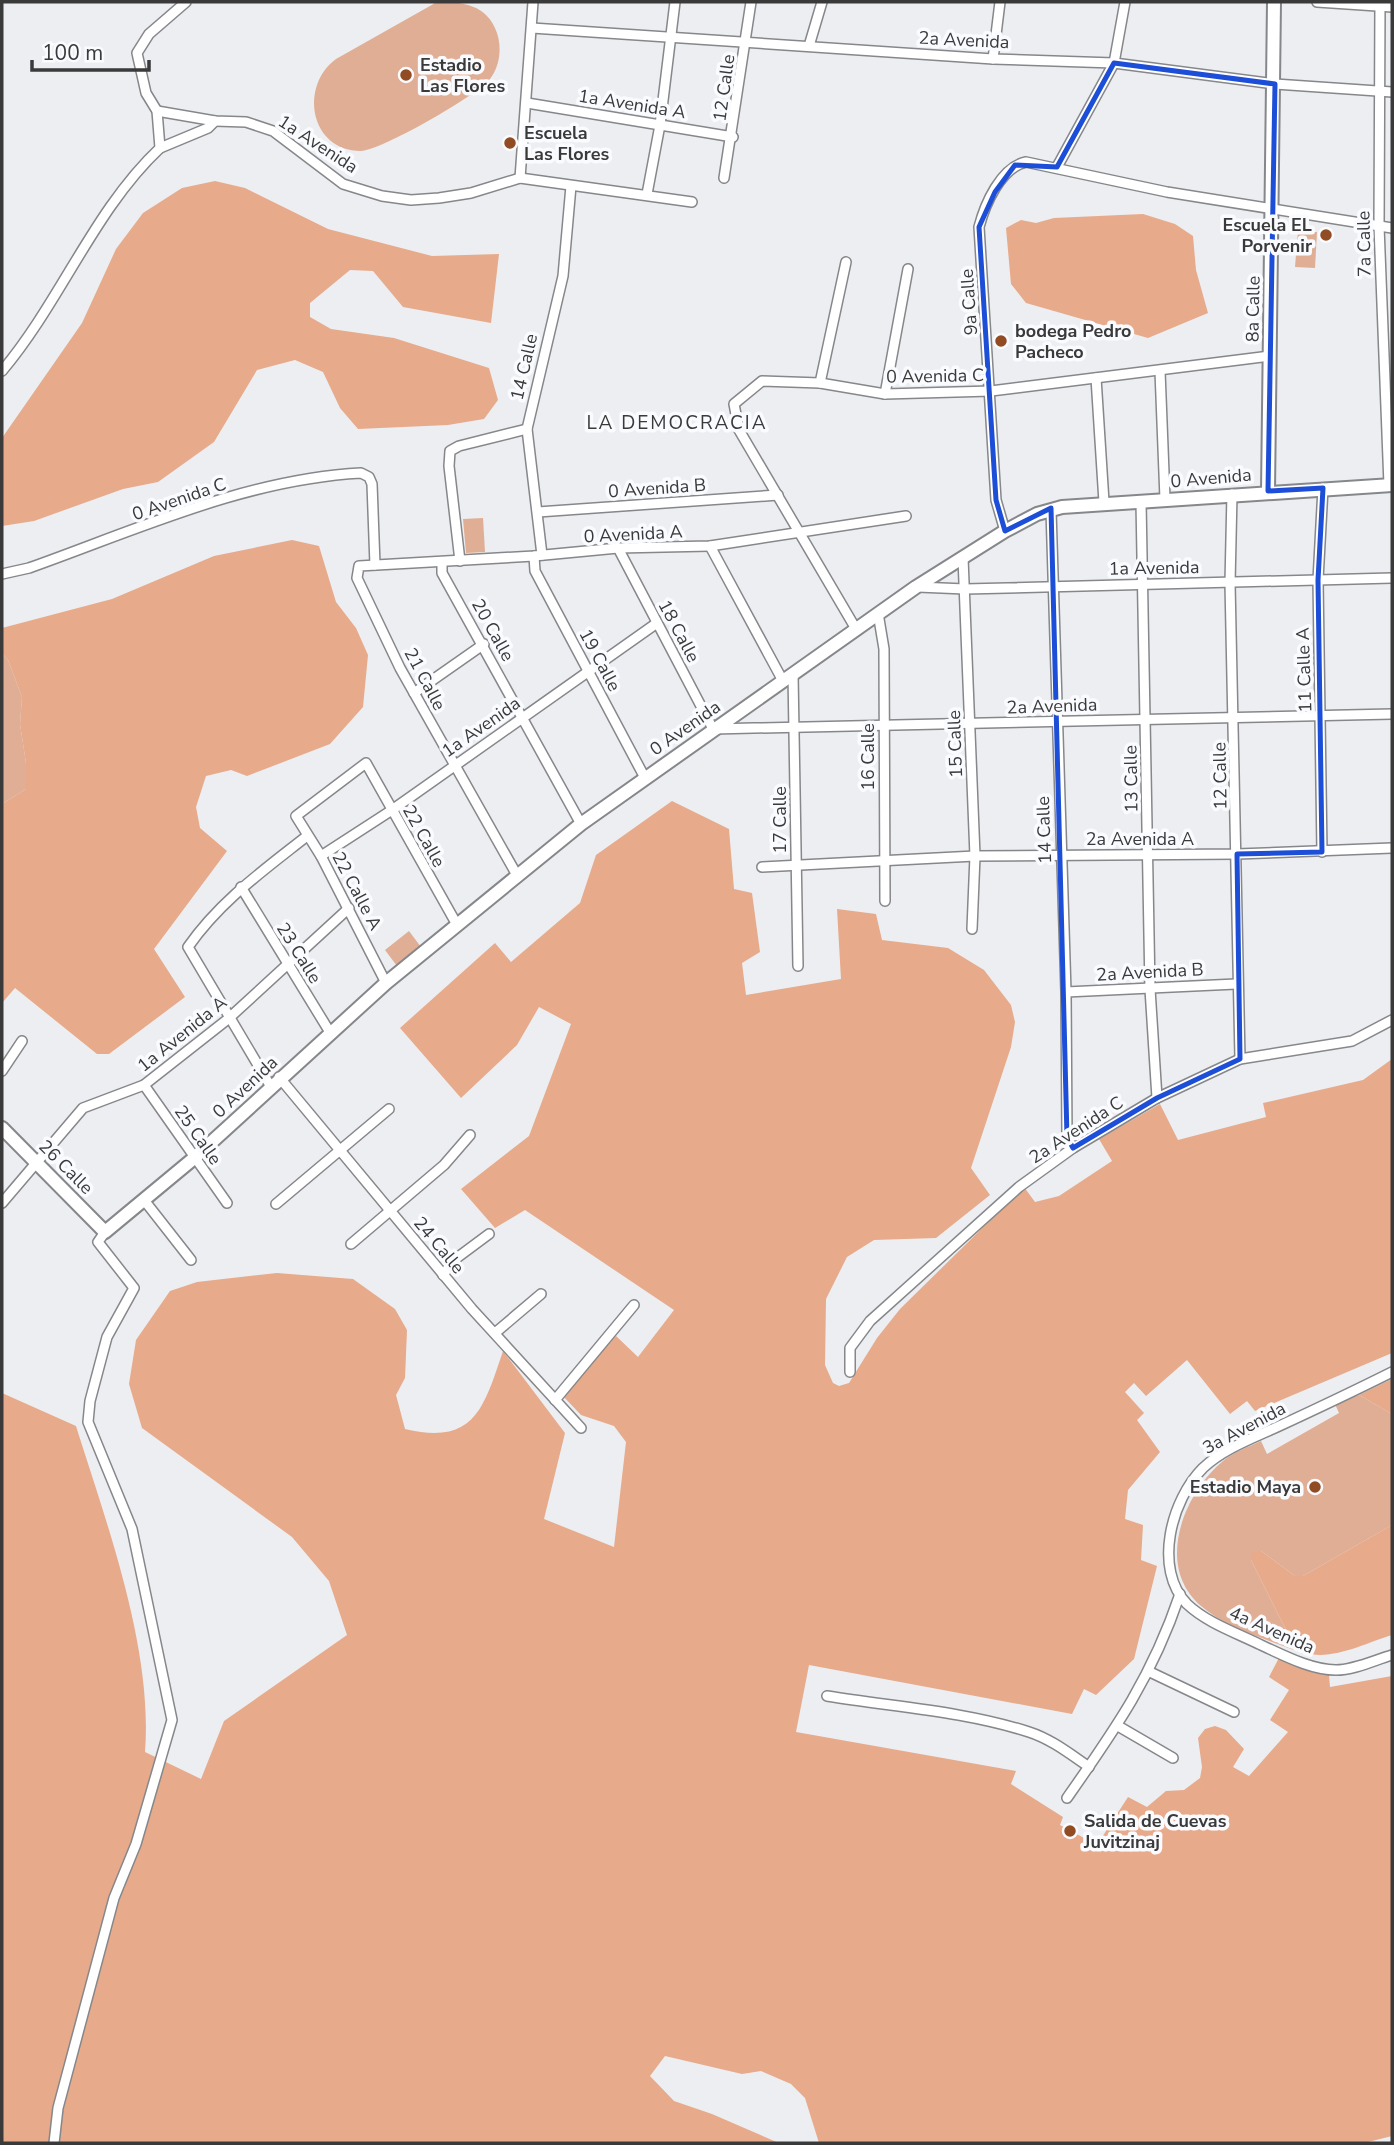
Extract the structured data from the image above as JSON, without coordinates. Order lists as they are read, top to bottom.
{
  "streets": {
    "street": [
      "2a Avenida",
      "12 Calle",
      "1a Avenida A",
      "1a Avenida",
      "7a Calle",
      "9a Calle",
      "8a Calle",
      "14 Calle",
      "0 Avenida C",
      "0 Avenida",
      "0 Avenida B",
      "0 Avenida A",
      "20 Calle",
      "18 Calle",
      "19 Calle",
      "11 Calle A",
      "21 Calle",
      "15 Calle",
      "16 Calle",
      "13 Calle",
      "17 Calle",
      "22 Calle",
      "2a Avenida A",
      "22 Calle A",
      "23 Calle",
      "2a Avenida B",
      "2a Avenida C",
      "25 Calle",
      "26 Calle",
      "24 Calle",
      "3a Avenida",
      "4a Avenida"
    ]
  },
  "crossings": [
    ["2a Avenida", "12 Calle"],
    ["2a Avenida", "7a Calle"],
    ["2a Avenida", "8a Calle"],
    ["2a Avenida", "14 Calle"],
    ["2a Avenida", "0 Avenida"],
    ["2a Avenida", "18 Calle"],
    ["2a Avenida", "11 Calle A"],
    ["2a Avenida", "15 Calle"],
    ["2a Avenida", "16 Calle"],
    ["2a Avenida", "13 Calle"],
    ["2a Avenida", "17 Calle"],
    ["12 Calle", "1a Avenida A"],
    ["12 Calle", "1a Avenida"],
    ["12 Calle", "0 Avenida"],
    ["12 Calle", "2a Avenida A"],
    ["12 Calle", "2a Avenida B"],
    ["12 Calle", "2a Avenida C"],
    ["1a Avenida A", "22 Calle A"],
    ["1a Avenida A", "23 Calle"],
    ["1a Avenida A", "25 Calle"],
    ["1a Avenida A", "26 Calle"],
    ["1a Avenida A", "24 Calle"],
    ["1a Avenida", "14 Calle"],
    ["1a Avenida", "0 Avenida"],
    ["1a Avenida", "20 Calle"],
    ["1a Avenida", "18 Calle"],
    ["1a Avenida", "19 Calle"],
    ["1a Avenida", "11 Calle A"],
    ["1a Avenida", "21 Calle"],
    ["1a Avenida", "15 Calle"],
    ["1a Avenida", "13 Calle"],
    ["1a Avenida", "22 Calle"],
    ["1a Avenida", "22 Calle A"],
    ["7a Calle", "0 Avenida"],
    ["9a Calle", "0 Avenida C"],
    ["9a Calle", "0 Avenida"],
    ["8a Calle", "0 Avenida C"],
    ["8a Calle", "0 Avenida"],
    ["14 Calle", "0 Avenida"],
    ["14 Calle", "0 Avenida B"],
    ["14 Calle", "0 Avenida A"],
    ["14 Calle", "19 Calle"],
    ["14 Calle", "2a Avenida A"],
    ["14 Calle", "2a Avenida B"],
    ["14 Calle", "2a Avenida C"],
    ["0 Avenida C", "0 Avenida B"],
    ["0 Avenida C", "0 Avenida A"],
    ["0 Avenida", "20 Calle"],
    ["0 Avenida", "18 Calle"],
    ["0 Avenida", "19 Calle"],
    ["0 Avenida", "11 Calle A"],
    ["0 Avenida", "21 Calle"],
    ["0 Avenida", "15 Calle"],
    ["0 Avenida", "16 Calle"],
    ["0 Avenida", "13 Calle"],
    ["0 Avenida", "17 Calle"],
    ["0 Avenida", "22 Calle"],
    ["0 Avenida", "22 Calle A"],
    ["0 Avenida", "23 Calle"],
    ["0 Avenida", "25 Calle"],
    ["0 Avenida", "26 Calle"],
    ["0 Avenida", "24 Calle"],
    ["0 Avenida A", "20 Calle"],
    ["0 Avenida A", "18 Calle"],
    ["0 Avenida A", "19 Calle"],
    ["0 Avenida A", "21 Calle"],
    ["0 Avenida A", "17 Calle"],
    ["11 Calle A", "2a Avenida A"],
    ["15 Calle", "2a Avenida A"],
    ["16 Calle", "2a Avenida A"],
    ["13 Calle", "2a Avenida A"],
    ["13 Calle", "2a Avenida B"],
    ["13 Calle", "2a Avenida C"],
    ["17 Calle", "2a Avenida A"],
    ["22 Calle", "22 Calle A"],
    ["23 Calle", "24 Calle"],
    ["3a Avenida", "4a Avenida"]
  ],
  "districts": ["LA DEMOCRACIA"],
  "places": [
    "Estadio Las Flores",
    "Escuela Las Flores",
    "Escuela EL Porvenir",
    "bodega Pedro Pacheco",
    "Estadio Maya",
    "Salida de Cuevas Juvitzinaj"
  ],
  "scale_bar": "100 m"
}
